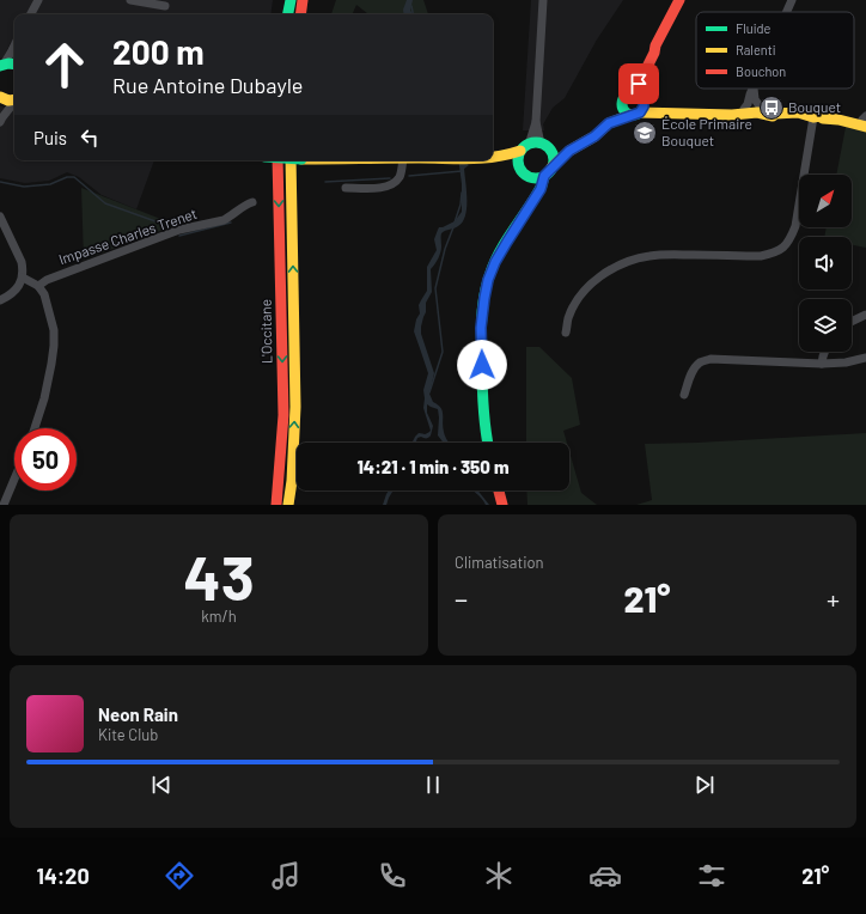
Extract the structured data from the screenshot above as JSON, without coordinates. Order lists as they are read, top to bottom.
{
  "streets": {
    "main road": ["L'Occitane"],
    "street": ["Impasse Charles Trenet"]
  },
  "places": {
    "bus stop": ["Bouquet"],
    "school or university": ["École Primaire Bouquet"]
  },
  "legend": ["Fluide", "Ralenti", "Bouchon"],
  "north": "top right",
  "page": {
    "turn": ["200 m", "Rue Antoine Dubayle"],
    "then": "Puis",
    "limit": "50",
    "trip": "14:21 · 1 min · 350 m",
    "tile": [
      ["43", "km/h"],
      "Climatisation"
    ],
    "heat": ["−", "21°", "+"],
    "song": ["Neon Rain", "Kite Club"],
    "tabs": ["14:20", "21°"]
  }
}
